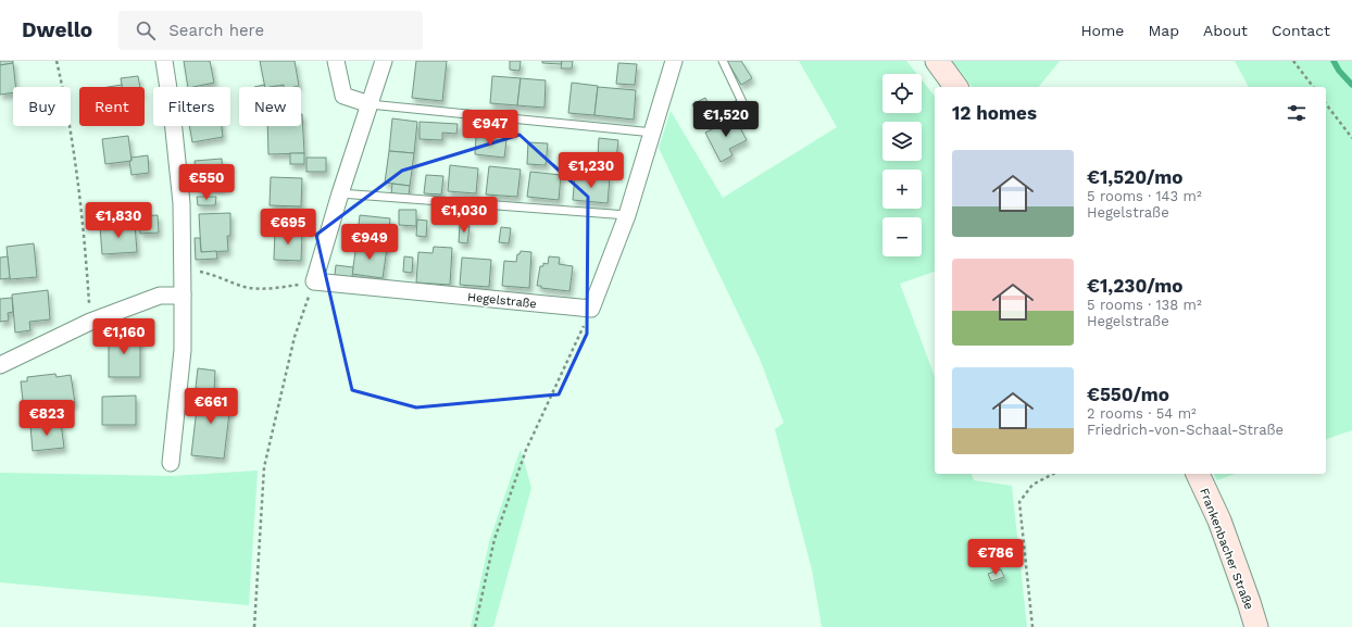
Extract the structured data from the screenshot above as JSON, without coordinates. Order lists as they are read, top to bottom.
{
  "streets": {
    "main road": ["Frankenbacher Straße"],
    "street": ["Hegelstraße"]
  },
  "page": {
    "header": "Dwello",
    "search": "Search here",
    "nav": [
      "Home",
      "Map",
      "About",
      "Contact"
    ],
    "map_buttons": ["+", "−"],
    "chip": [
      "Buy",
      "Rent",
      "Filters",
      "New"
    ],
    "heading": "12 homes",
    "price": [
      "€1,520",
      "€947",
      "€1,230",
      "€550",
      "€1,030",
      "€1,830",
      "€695",
      "€949",
      "€1,160",
      "€661",
      "€823",
      "€786"
    ],
    "list": [
      {
        "name": "€1,520/mo",
        "note": "5 rooms · 143 m² · Hegelstraße"
      },
      {
        "name": "€1,230/mo",
        "note": "5 rooms · 138 m² · Hegelstraße"
      },
      {
        "name": "€550/mo",
        "note": "2 rooms · 54 m² · Friedrich-von-Schaal-Straße"
      }
    ]
  }
}
